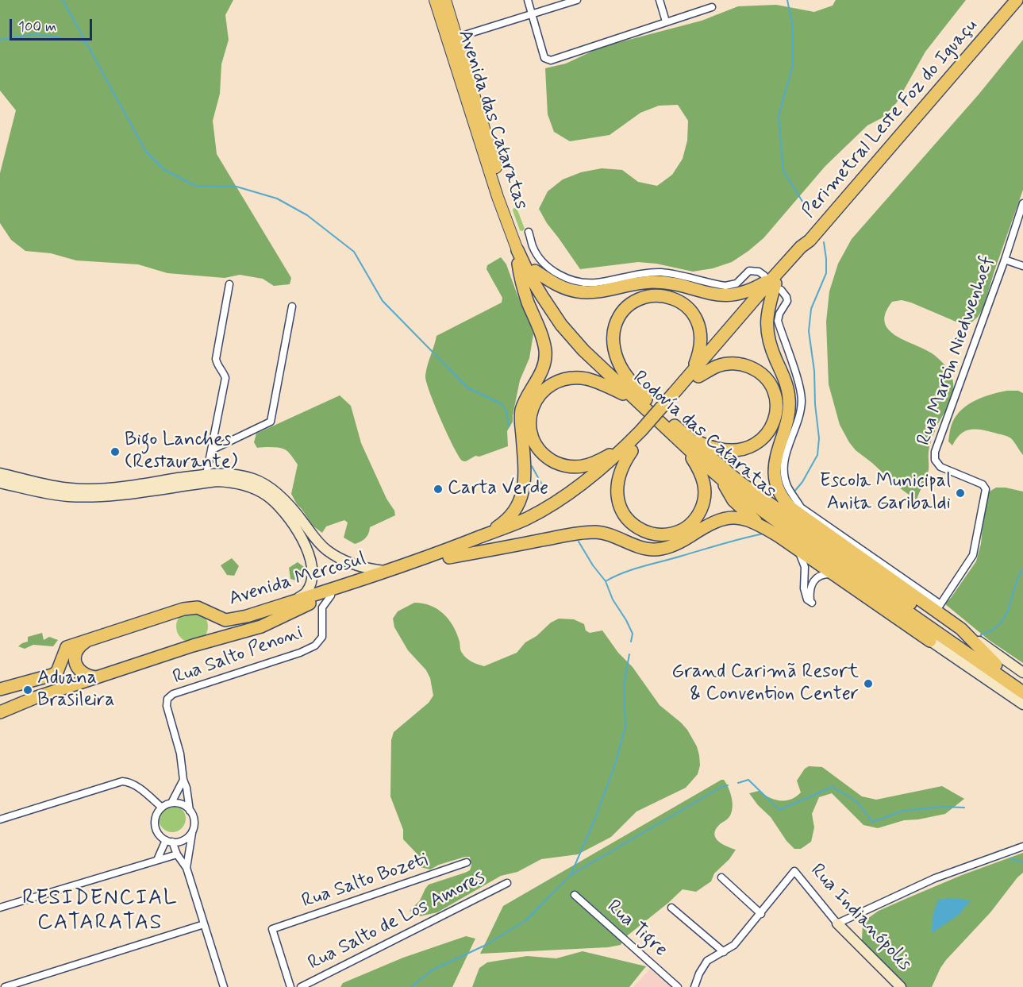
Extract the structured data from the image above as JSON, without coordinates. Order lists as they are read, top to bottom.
{
  "streets": {
    "highway": ["Perimetral Leste Foz do Iguaçu", "Rodovía das Cataratas", "Avenida Mercosul"],
    "main road": ["Avenida das Cataratas", "Rua Indianópolis"],
    "street": [
      "Rua Martin Niedwenhoef",
      "Rua Salto Penoni",
      "Rua Salto Bozeti",
      "Rua Salto de Los Amores",
      "Rua Tigre"
    ]
  },
  "crossings": [
    ["Avenida das Cataratas", "Rodovía das Cataratas"],
    ["Avenida Mercosul", "Rua Salto Penoni"]
  ],
  "districts": ["RESIDENCIAL CATARATAS"],
  "places": [
    "Bigo Lanches (Restaurante)",
    "Carta Verde",
    "Escola Municipal Anita Garibaldi",
    "Grand Carimã Resort & Convention Center",
    "Aduana Brasileira"
  ],
  "scale_bar": "100 m"
}
